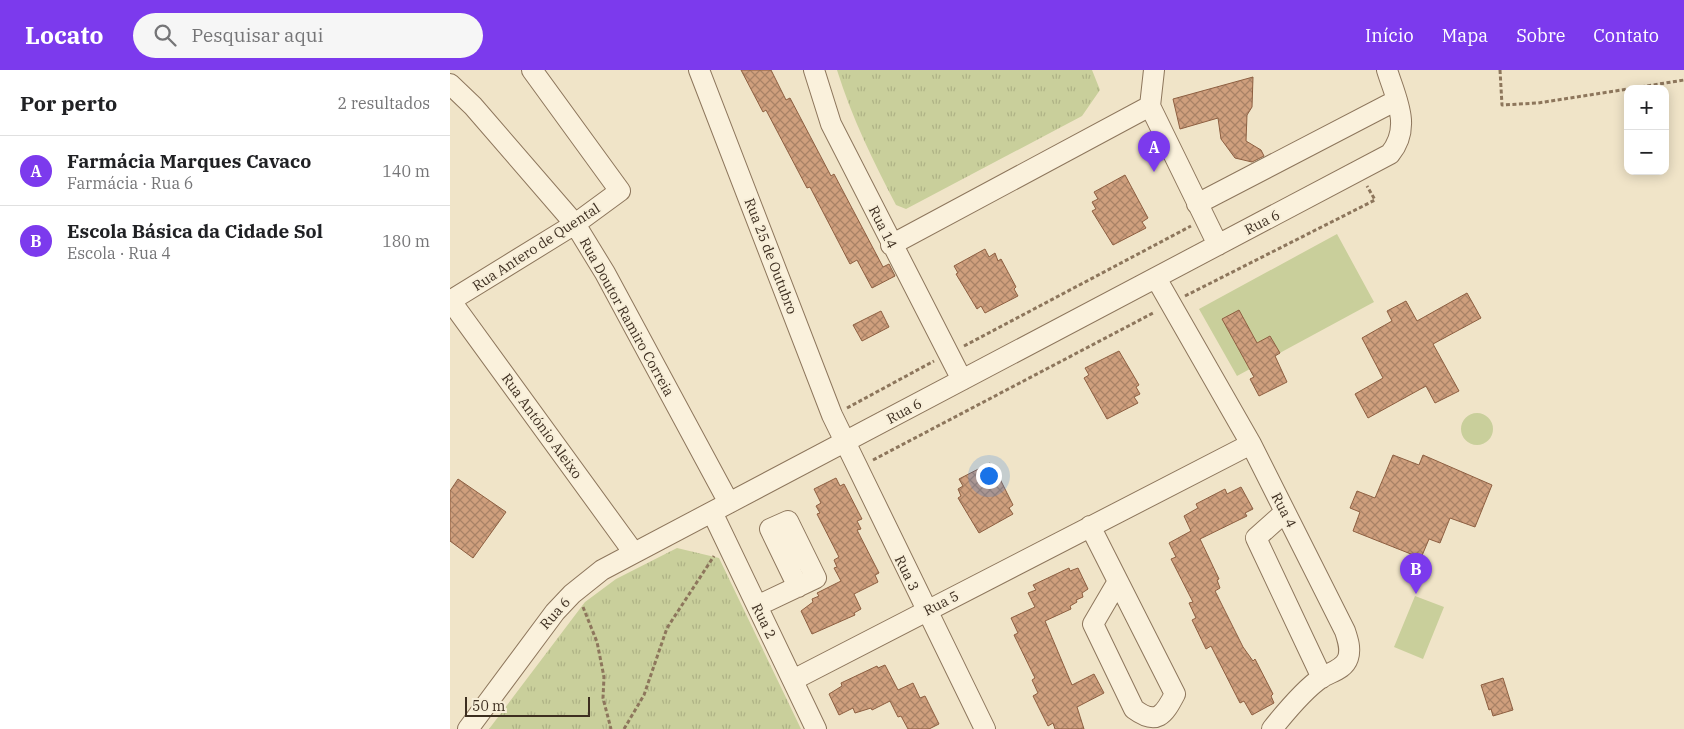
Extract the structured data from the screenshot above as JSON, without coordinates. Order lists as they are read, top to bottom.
{
  "streets": {
    "street": [
      "Rua 6",
      "Rua 14",
      "Rua Antero de Quental",
      "Rua 25 de Outubro",
      "Rua Doutor Ramiro Correia",
      "Rua António Aleixo",
      "Rua 4",
      "Rua 3",
      "Rua 5",
      "Rua 2"
    ]
  },
  "crossings": [
    ["Rua 6", "Rua 14"],
    ["Rua 6", "Rua 25 de Outubro"],
    ["Rua 6", "Rua Doutor Ramiro Correia"],
    ["Rua 6", "Rua António Aleixo"],
    ["Rua 6", "Rua 4"],
    ["Rua 6", "Rua 3"],
    ["Rua 6", "Rua 2"],
    ["Rua Antero de Quental", "Rua Doutor Ramiro Correia"],
    ["Rua Antero de Quental", "Rua António Aleixo"],
    ["Rua 25 de Outubro", "Rua 3"],
    ["Rua Doutor Ramiro Correia", "Rua 2"],
    ["Rua 4", "Rua 5"],
    ["Rua 3", "Rua 5"],
    ["Rua 5", "Rua 2"]
  ],
  "scale_bar": "50 m",
  "page": {
    "header": "Locato",
    "search": "Pesquisar aqui",
    "nav": [
      "Início",
      "Mapa",
      "Sobre",
      "Contato"
    ],
    "heading": ["Por perto", "2 resultados"],
    "map_buttons": ["+", "−"],
    "pins": ["A", "B"],
    "list": [
      {
        "mark": "A",
        "name": "Farmácia Marques Cavaco",
        "note": "Farmácia · Rua 6",
        "value": "140 m"
      },
      {
        "mark": "B",
        "name": "Escola Básica da Cidade Sol",
        "note": "Escola · Rua 4",
        "value": "180 m"
      }
    ],
    "scale": "50 m"
  }
}
